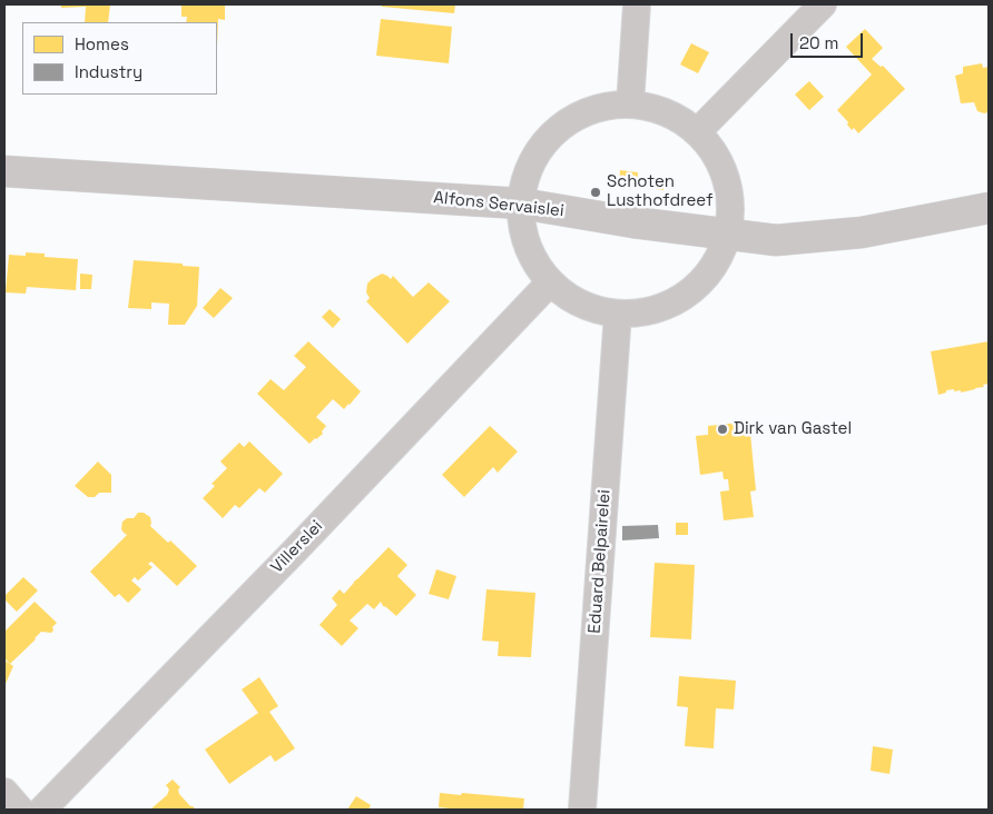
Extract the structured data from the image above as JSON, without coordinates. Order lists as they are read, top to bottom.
{
  "streets": {
    "street": ["Alfons Servaislei", "Villerslei", "Eduard Belpairelei"]
  },
  "places": ["Schoten Lusthofdreef", "Dirk van Gastel"],
  "legend": ["Homes", "Industry"],
  "scale_bar": "20 m"
}
